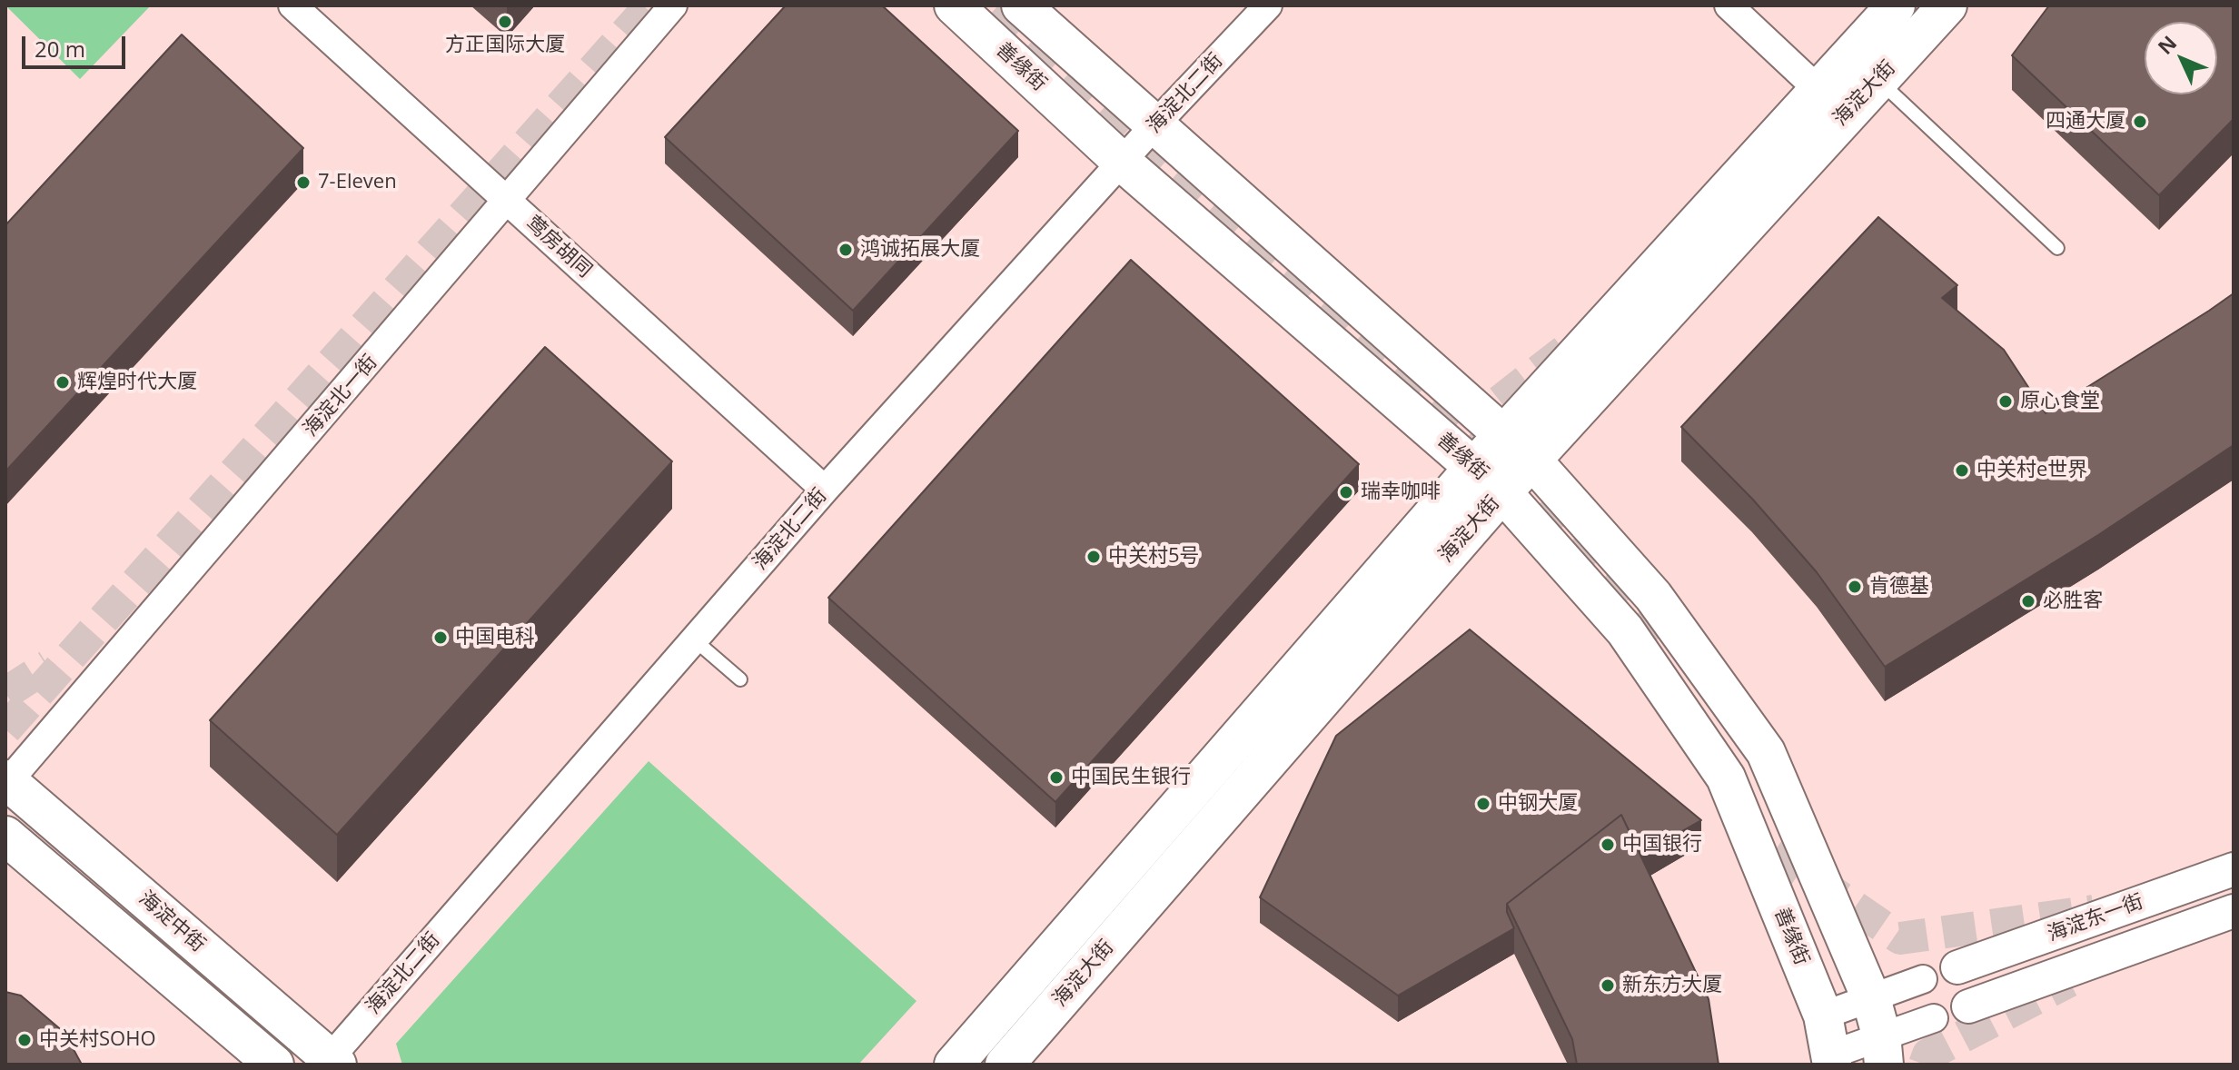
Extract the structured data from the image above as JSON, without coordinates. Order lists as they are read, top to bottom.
{
  "streets": {
    "main road": ["善缘街", "海淀大街", "海淀中街"],
    "street": [
      "海淀北二街",
      "莺房胡同",
      "海淀北一街",
      "海淀东一街"
    ]
  },
  "crossings": [
    ["善缘街", "海淀北二街"],
    ["善缘街", "海淀大街"],
    ["海淀北二街", "莺房胡同"],
    ["海淀北二街", "海淀中街"],
    ["莺房胡同", "海淀北一街"],
    ["海淀北一街", "海淀中街"]
  ],
  "places": [
    "方正国际大厦",
    "四通大厦",
    "7-Eleven",
    "鸿诚拓展大厦",
    "辉煌时代大厦",
    "原心食堂",
    "中关村e世界",
    "瑞幸咖啡",
    "中关村5号",
    "肯德基",
    "必胜客",
    "中国电科",
    "中国民生银行",
    "中钢大厦",
    "中国银行",
    "新东方大厦",
    "中关村SOHO"
  ],
  "scale_bar": "20 m",
  "north": "top left"
}
